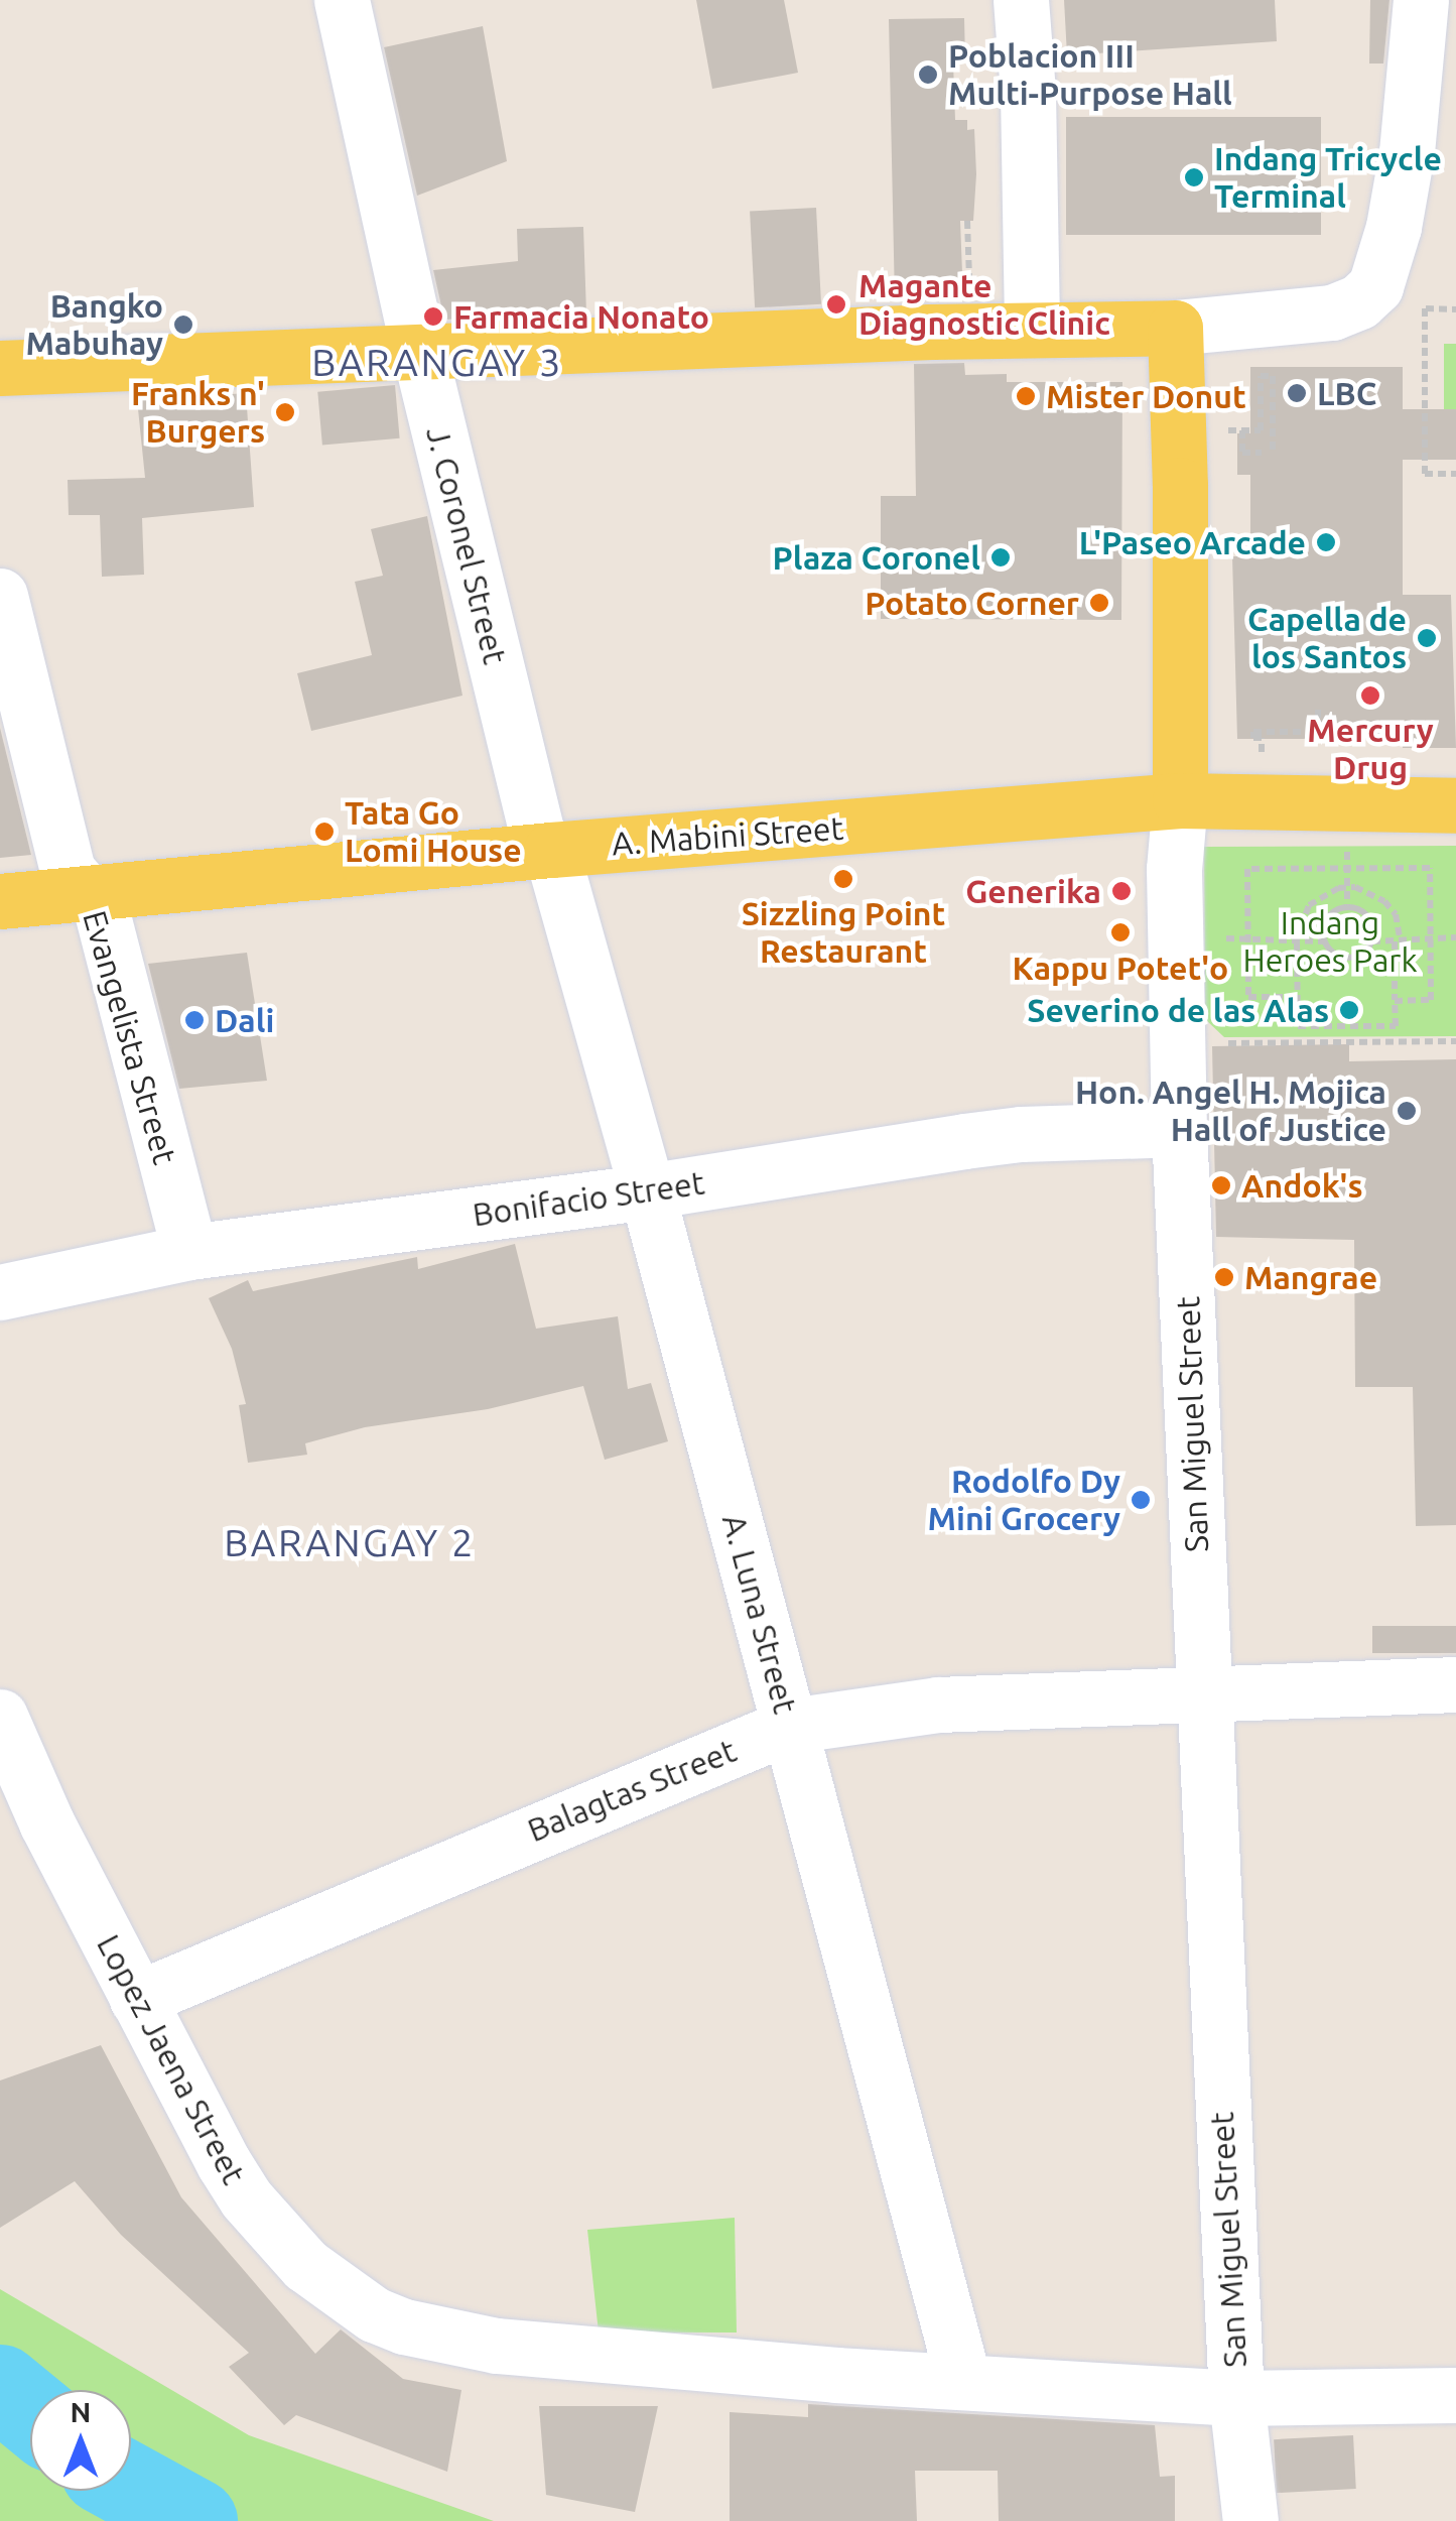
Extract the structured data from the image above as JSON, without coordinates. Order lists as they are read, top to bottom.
{
  "streets": {
    "main road": ["A. Mabini Street", "San Miguel Street"],
    "street": [
      "J. Coronel Street",
      "Evangelista Street",
      "Bonifacio Street",
      "A. Luna Street",
      "Balagtas Street",
      "Lopez Jaena Street"
    ]
  },
  "crossings": [
    ["J. Coronel Street", "A. Mabini Street"],
    ["J. Coronel Street", "A. Luna Street"],
    ["A. Mabini Street", "Evangelista Street"],
    ["A. Mabini Street", "San Miguel Street"],
    ["A. Mabini Street", "A. Luna Street"],
    ["Evangelista Street", "Bonifacio Street"],
    ["Bonifacio Street", "San Miguel Street"],
    ["Bonifacio Street", "A. Luna Street"],
    ["San Miguel Street", "Balagtas Street"],
    ["San Miguel Street", "Lopez Jaena Street"],
    ["A. Luna Street", "Balagtas Street"],
    ["A. Luna Street", "Lopez Jaena Street"],
    ["Balagtas Street", "Lopez Jaena Street"]
  ],
  "districts": ["BARANGAY 3", "BARANGAY 2"],
  "parks": ["Indang Heroes Park"],
  "places": [
    "Poblacion III Multi-Purpose Hall",
    "Indang Tricycle Terminal",
    "Magante Diagnostic Clinic",
    "Farmacia Nonato",
    "Bangko Mabuhay",
    "LBC",
    "Mister Donut",
    "Franks n' Burgers",
    "L'Paseo Arcade",
    "Plaza Coronel",
    "Potato Corner",
    "Capella de los Santos",
    "Mercury Drug",
    "Tata Go Lomi House",
    "Sizzling Point Restaurant",
    "Generika",
    "Kappu Potet'o",
    "Severino de las Alas",
    "Dali",
    "Hon. Angel H. Mojica Hall of Justice",
    "Andok's",
    "Mangrae",
    "Rodolfo Dy Mini Grocery"
  ],
  "north": "top"
}
